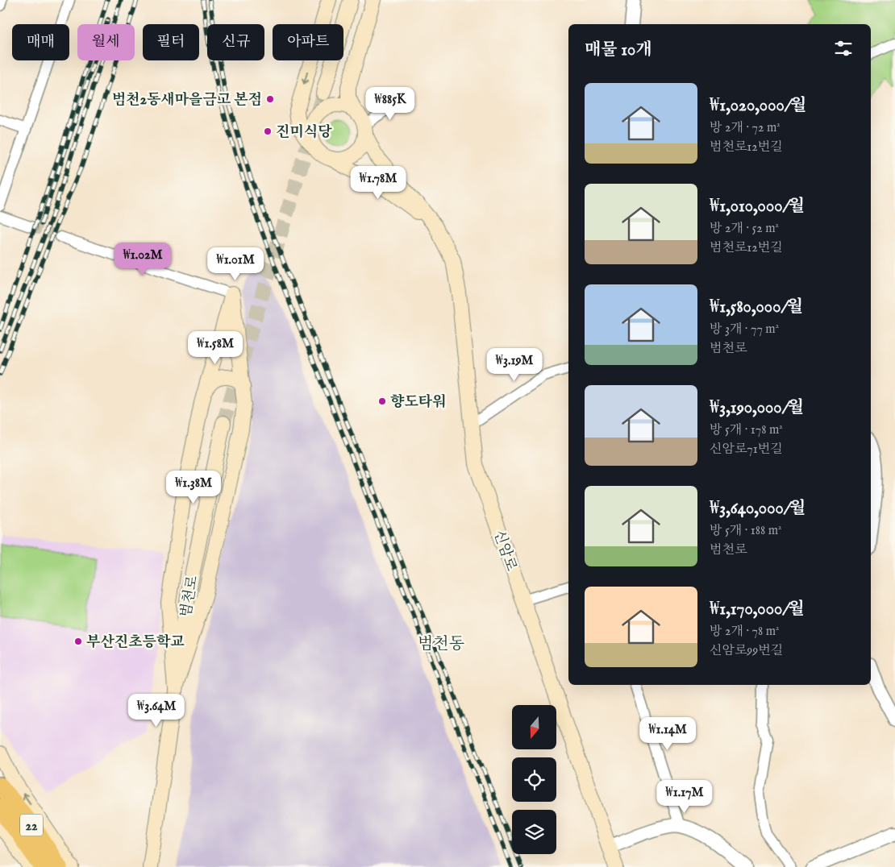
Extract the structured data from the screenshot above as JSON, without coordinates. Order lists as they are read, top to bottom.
{
  "streets": {
    "highway": ["22"],
    "main road": ["신암로", "범천로"]
  },
  "districts": ["범천동"],
  "places": [
    "범천2동새마을금고 본점",
    "진미식당",
    "향도타워",
    "부산진초등학교"
  ],
  "north": "bottom",
  "page": {
    "chip": [
      "매매",
      "월세",
      "필터",
      "신규",
      "아파트"
    ],
    "heading": "매물 10개",
    "list": [
      {
        "name": "₩1,020,000/월",
        "note": "방 2개 · 72 m² · 범천로12번길"
      },
      {
        "name": "₩1,010,000/월",
        "note": "방 2개 · 52 m² · 범천로12번길"
      },
      {
        "name": "₩1,580,000/월",
        "note": "방 3개 · 77 m² · 범천로"
      },
      {
        "name": "₩3,190,000/월",
        "note": "방 5개 · 178 m² · 신암로71번길"
      },
      {
        "name": "₩3,640,000/월",
        "note": "방 5개 · 188 m² · 범천로"
      },
      {
        "name": "₩1,170,000/월",
        "note": "방 2개 · 78 m² · 신암로99번길"
      }
    ],
    "price": [
      "₩885K",
      "₩1.78M",
      "₩1.02M",
      "₩1.01M",
      "₩1.58M",
      "₩3.19M",
      "₩1.38M",
      "₩3.64M",
      "₩1.14M",
      "₩1.17M"
    ]
  }
}
